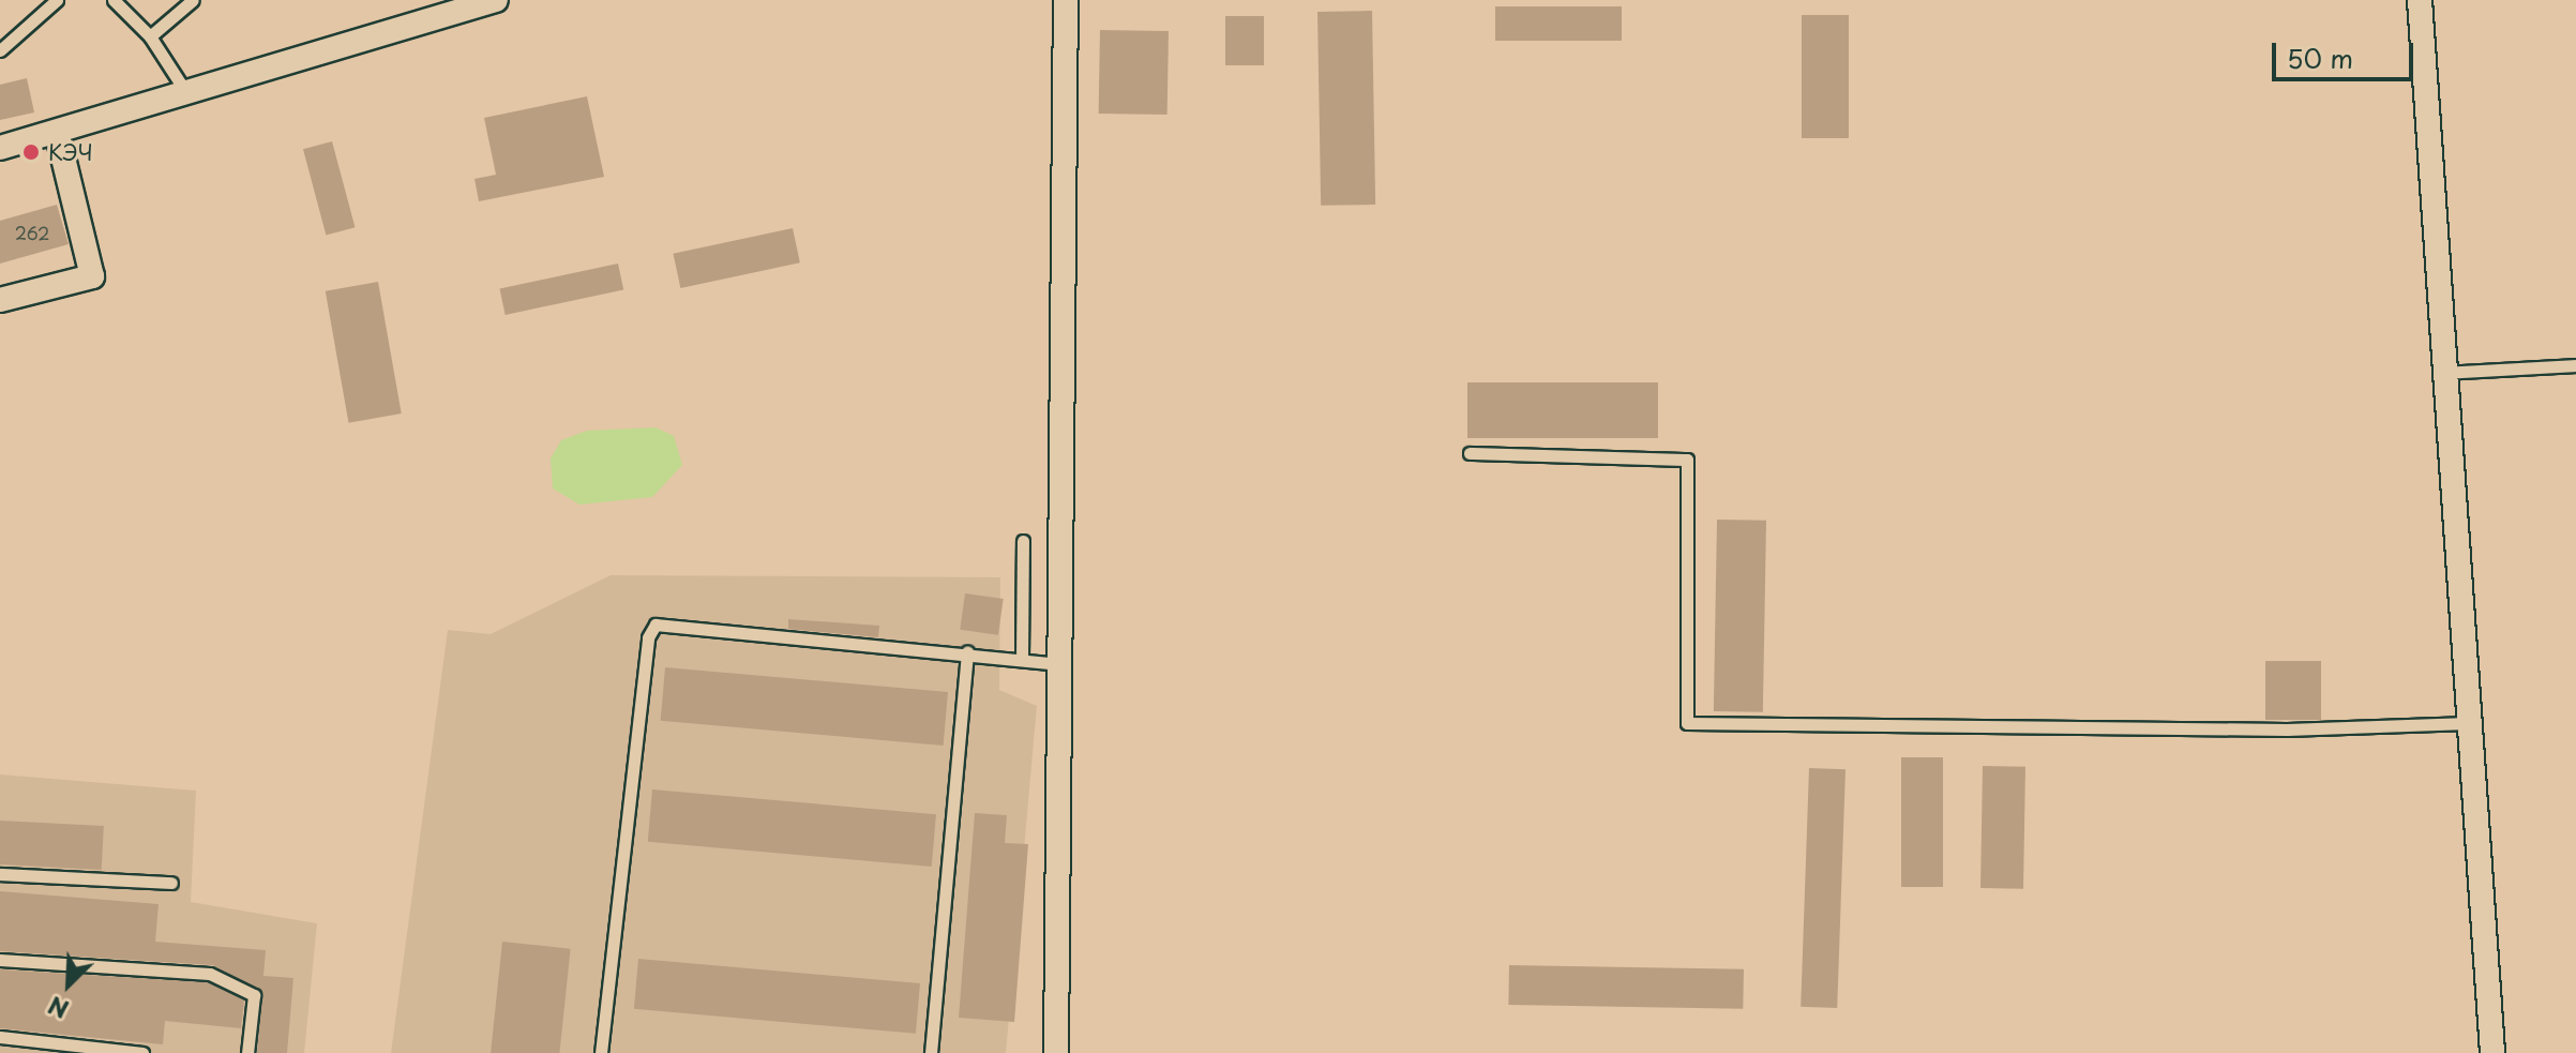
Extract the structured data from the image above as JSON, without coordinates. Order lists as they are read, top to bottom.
{
  "places": ["КЭЧ"],
  "house_numbers": ["262"],
  "scale_bar": "50 m",
  "north": "bottom left"
}
